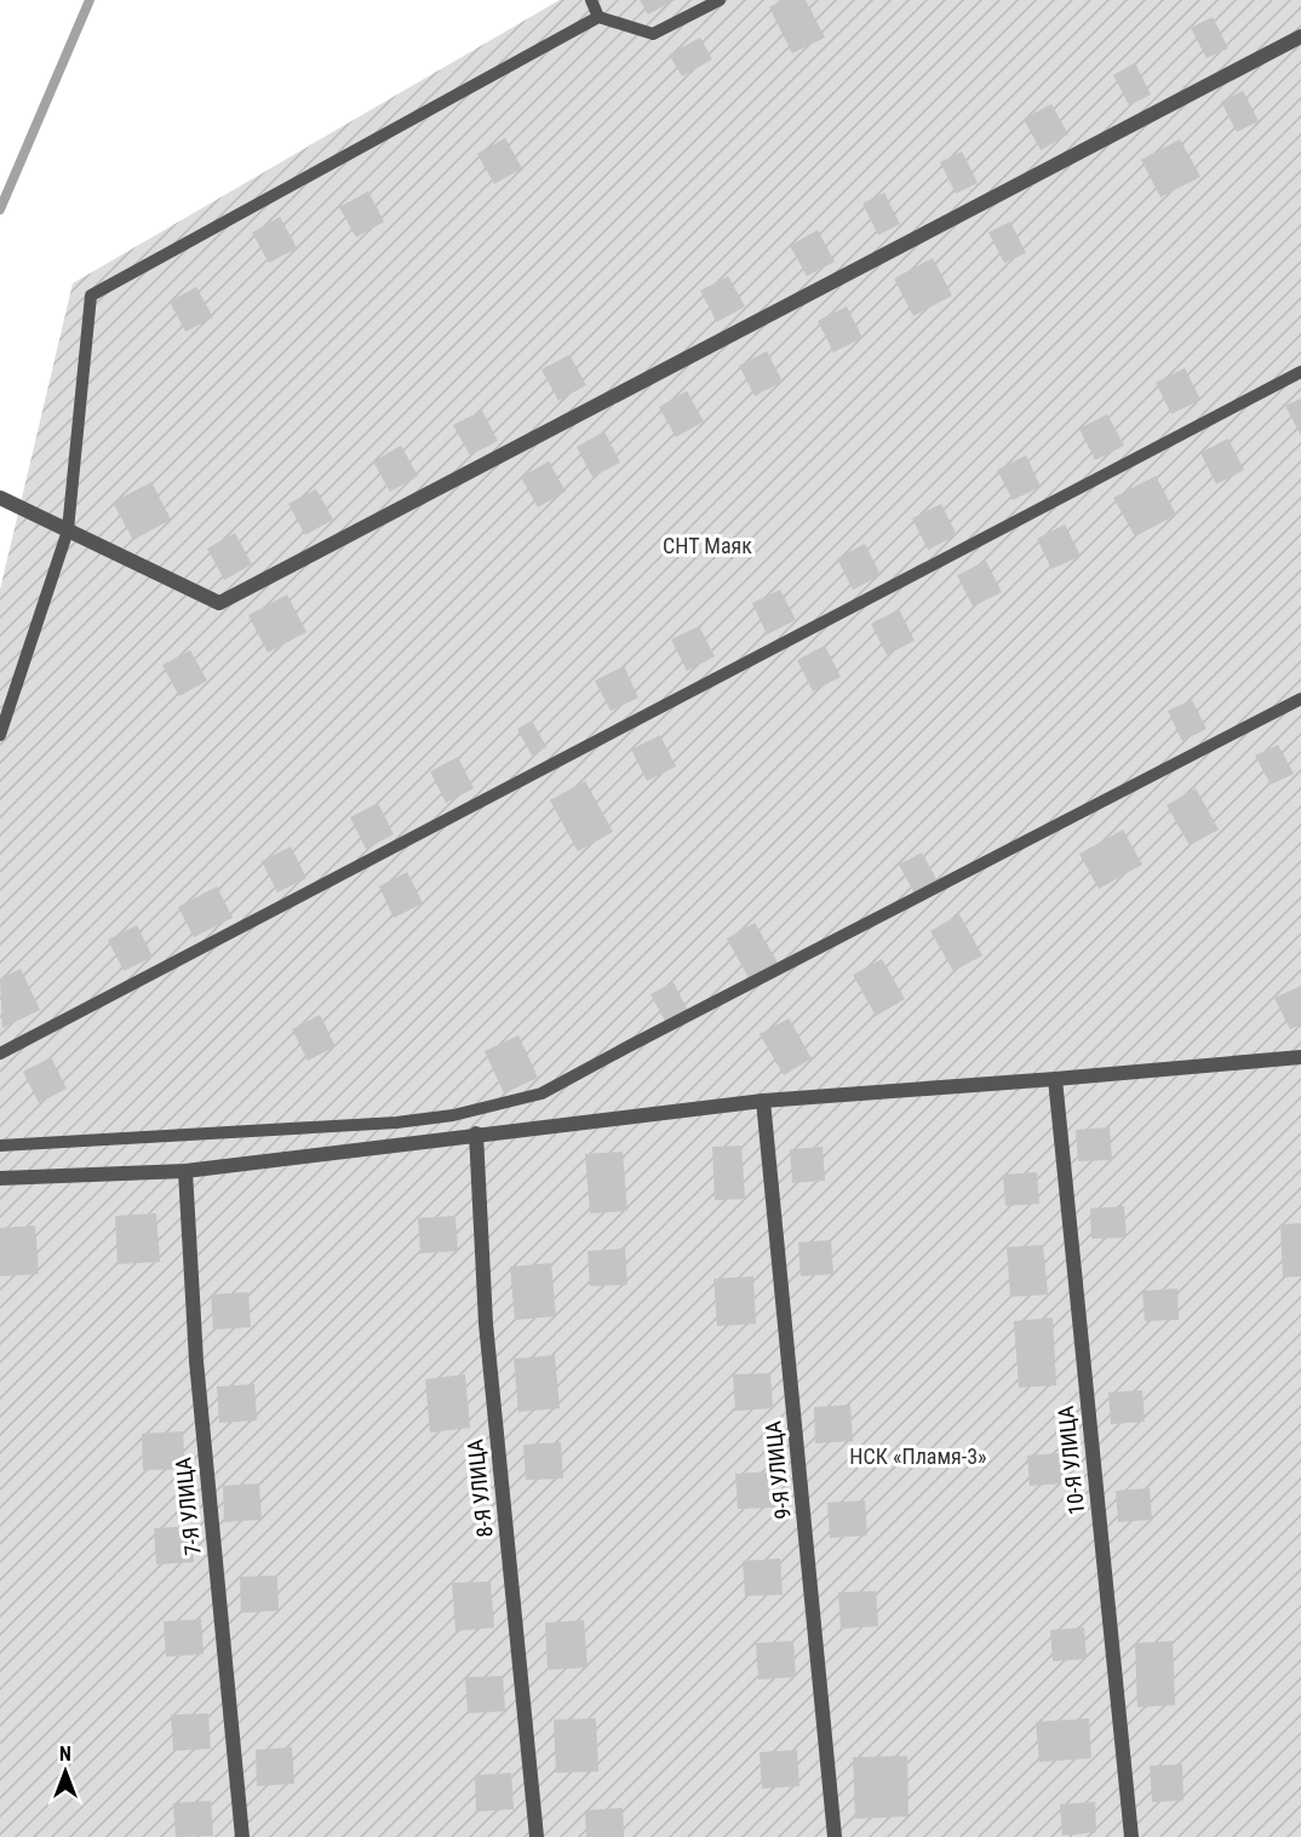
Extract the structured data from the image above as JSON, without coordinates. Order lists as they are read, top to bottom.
{
  "streets": {
    "street": [
      "10-Я УЛИЦА",
      "9-Я УЛИЦА",
      "8-Я УЛИЦА",
      "7-Я УЛИЦА"
    ]
  },
  "parks": ["СНТ Маяк", "НСК «Пламя-3»"],
  "north": "top"
}
